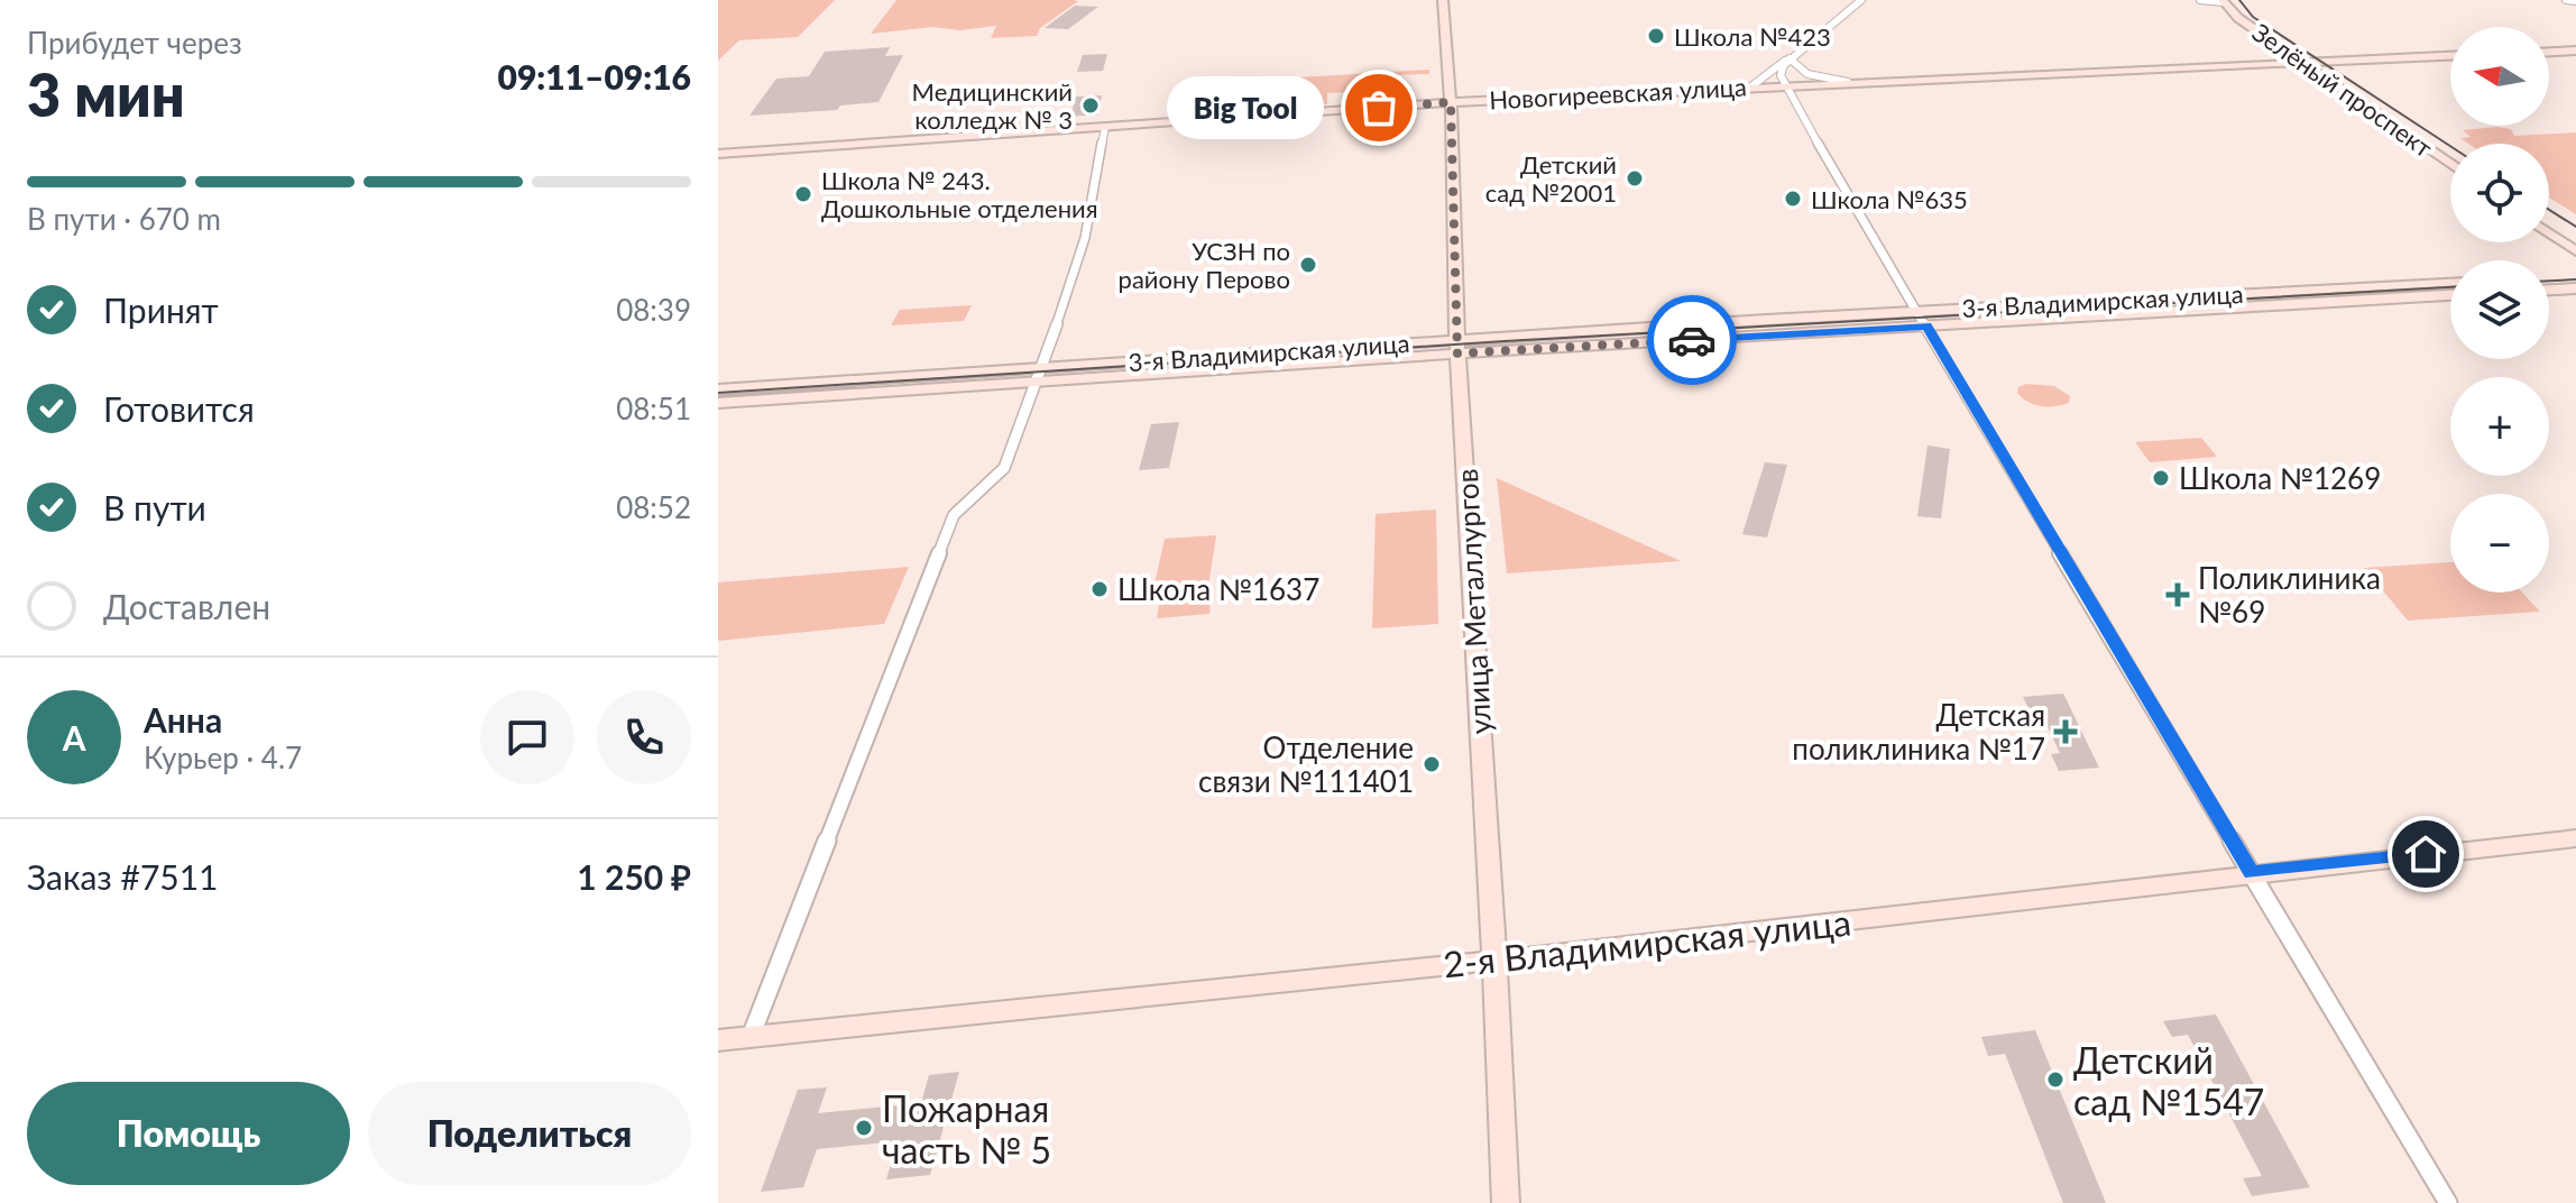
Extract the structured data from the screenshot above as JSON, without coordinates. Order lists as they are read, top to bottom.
{
  "streets": {
    "street": [
      "Зелёный проспект",
      "Новогиреевская улица",
      "3-я Владимирская улица",
      "улица Металлургов",
      "2-я Владимирская улица"
    ]
  },
  "crossings": [
    ["Зелёный проспект", "Новогиреевская улица"],
    ["Новогиреевская улица", "улица Металлургов"],
    ["3-я Владимирская улица", "улица Металлургов"],
    ["улица Металлургов", "2-я Владимирская улица"]
  ],
  "places": {
    "other": [
      "Школа №423",
      "Медицинский колледж № 3",
      "Big Tool",
      "Детский сад №2001",
      "Школа № 243. Дошкольные отделения",
      "Школа №635",
      "УСЗН по району Перово",
      "Школа №1269",
      "Школа №1637",
      "Отделение связи №111401",
      "Детский сад №1547",
      "Пожарная часть № 5"
    ],
    "health": ["Поликлиника №69", "Детская поликлиника №17"]
  },
  "north": "left",
  "page": {
    "heading": ["3 мин", "Прибудет через", "09:11–09:16"],
    "panel": [
      "Анна",
      "Курьер · 4.7",
      "Заказ #7511",
      "1 250 ₽"
    ],
    "map_buttons": ["+", "−"],
    "bubble": "Big Tool",
    "bar": "В пути · 670 m",
    "list": [
      ["Принят", "08:39"],
      ["Готовится", "08:51"],
      ["В пути", "08:52"],
      "Доставлен"
    ],
    "round": "А",
    "buttons": ["Помощь", "Поделиться"]
  }
}
